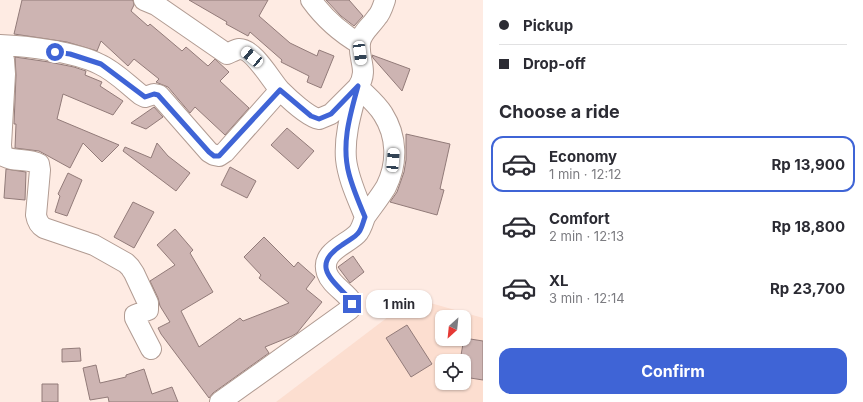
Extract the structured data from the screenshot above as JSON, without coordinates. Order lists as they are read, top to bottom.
{
  "north": "bottom left",
  "page": {
    "banner": ["Pickup", "Drop-off"],
    "heading": "Choose a ride",
    "list": [
      {
        "name": "Economy",
        "note": "1 min · 12:12",
        "value": "Rp 13,900"
      },
      {
        "name": "Comfort",
        "note": "2 min · 12:13",
        "value": "Rp 18,800"
      },
      {
        "name": "XL",
        "note": "3 min · 12:14",
        "value": "Rp 23,700"
      }
    ],
    "bubble": "1 min",
    "buttons": "Confirm"
  }
}
